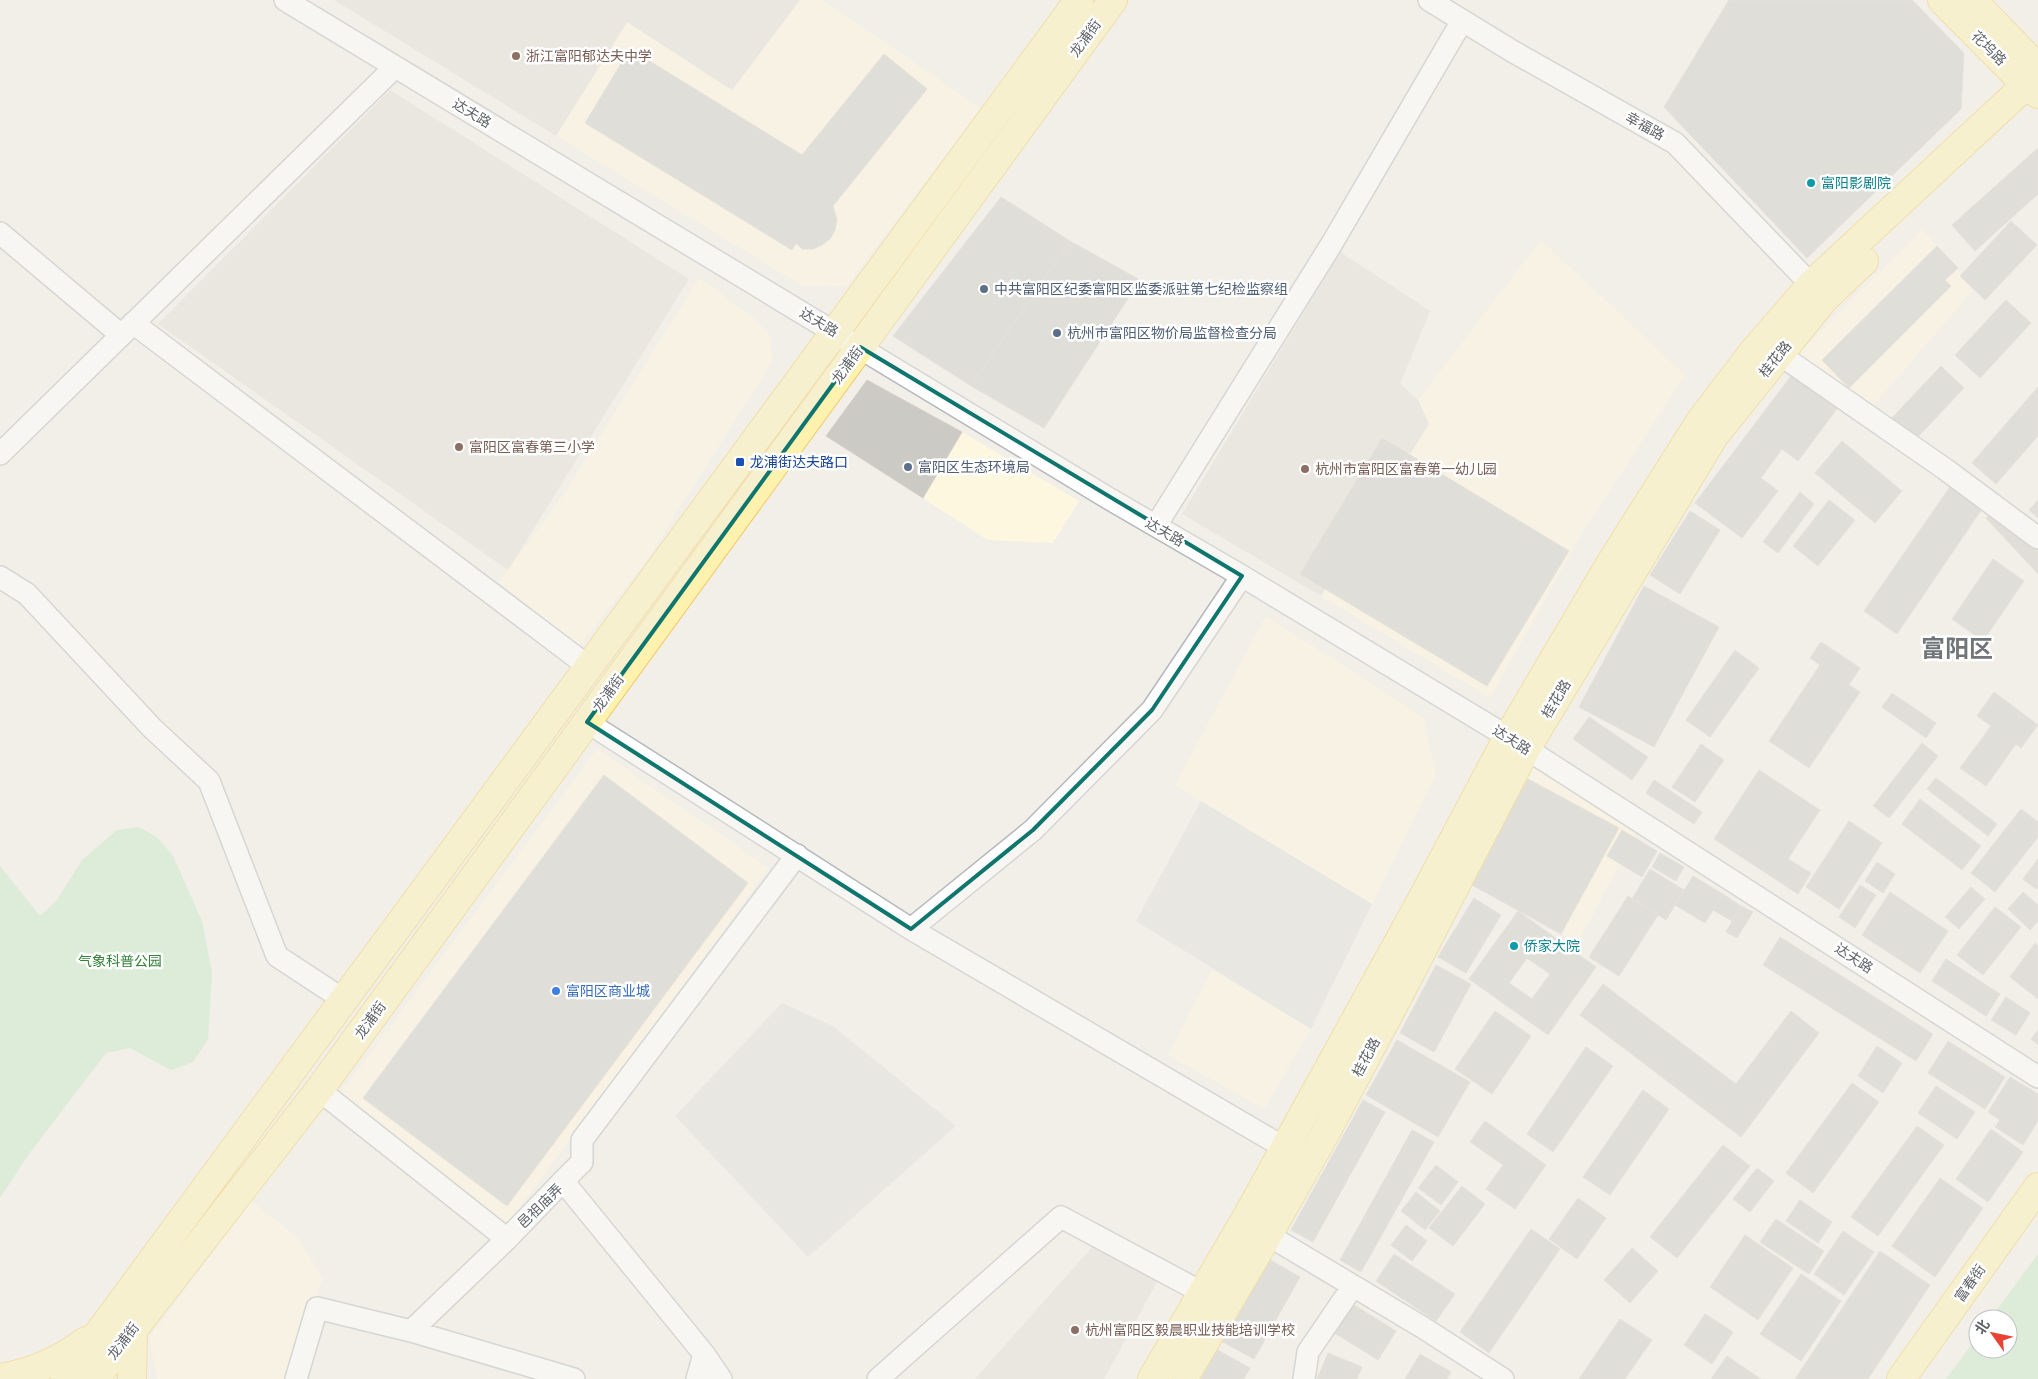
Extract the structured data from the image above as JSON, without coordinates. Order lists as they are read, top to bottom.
{
  "streets": {
    "main road": [
      "龙浦街",
      "花坞路",
      "桂花路",
      "富春街"
    ],
    "street": ["达夫路", "幸福路", "邑祖庙弄"]
  },
  "crossings": [
    ["龙浦街", "达夫路"],
    ["龙浦街", "邑祖庙弄"],
    ["花坞路", "桂花路"],
    ["达夫路", "桂花路"],
    ["幸福路", "桂花路"]
  ],
  "districts": ["富阳区"],
  "parks": ["气象科普公园"],
  "places": {
    "other": [
      "浙江富阳郁达夫中学",
      "富阳影剧院",
      "中共富阳区纪委富阳区监委派驻第七纪检监察组",
      "杭州市富阳区物价局监督检查分局",
      "富阳区富春第三小学",
      "富阳区生态环境局",
      "杭州市富阳区富春第一幼儿园",
      "侨家大院",
      "富阳区商业城",
      "杭州富阳区毅晨职业技能培训学校"
    ],
    "transit": ["龙浦街达夫路口"]
  },
  "north": "top left"
}
